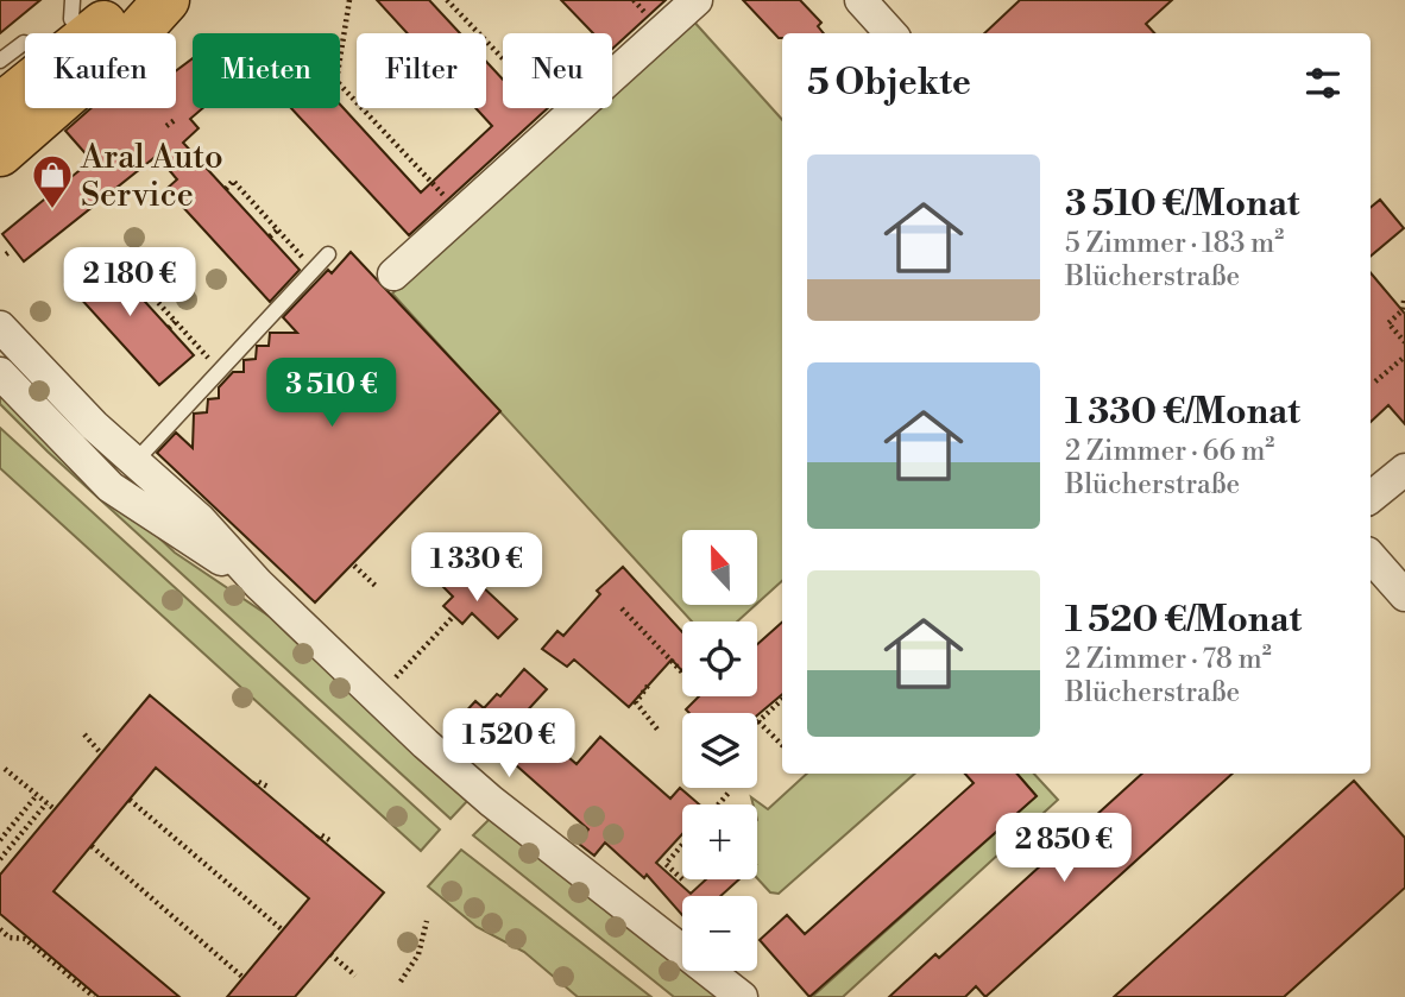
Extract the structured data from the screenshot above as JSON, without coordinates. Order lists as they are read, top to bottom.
{
  "places": {
    "shop": ["Aral Auto Service"]
  },
  "north": "top",
  "page": {
    "chip": [
      "Kaufen",
      "Mieten",
      "Filter",
      "Neu"
    ],
    "heading": "5 Objekte",
    "list": [
      {
        "name": "3 510 €/Monat",
        "note": "5 Zimmer · 183 m² · Blücherstraße"
      },
      {
        "name": "1 330 €/Monat",
        "note": "2 Zimmer · 66 m² · Blücherstraße"
      },
      {
        "name": "1 520 €/Monat",
        "note": "2 Zimmer · 78 m² · Blücherstraße"
      }
    ],
    "price": [
      "2 180 €",
      "3 510 €",
      "1 330 €",
      "1 520 €",
      "2 850 €"
    ],
    "map_buttons": ["+", "−"]
  }
}
